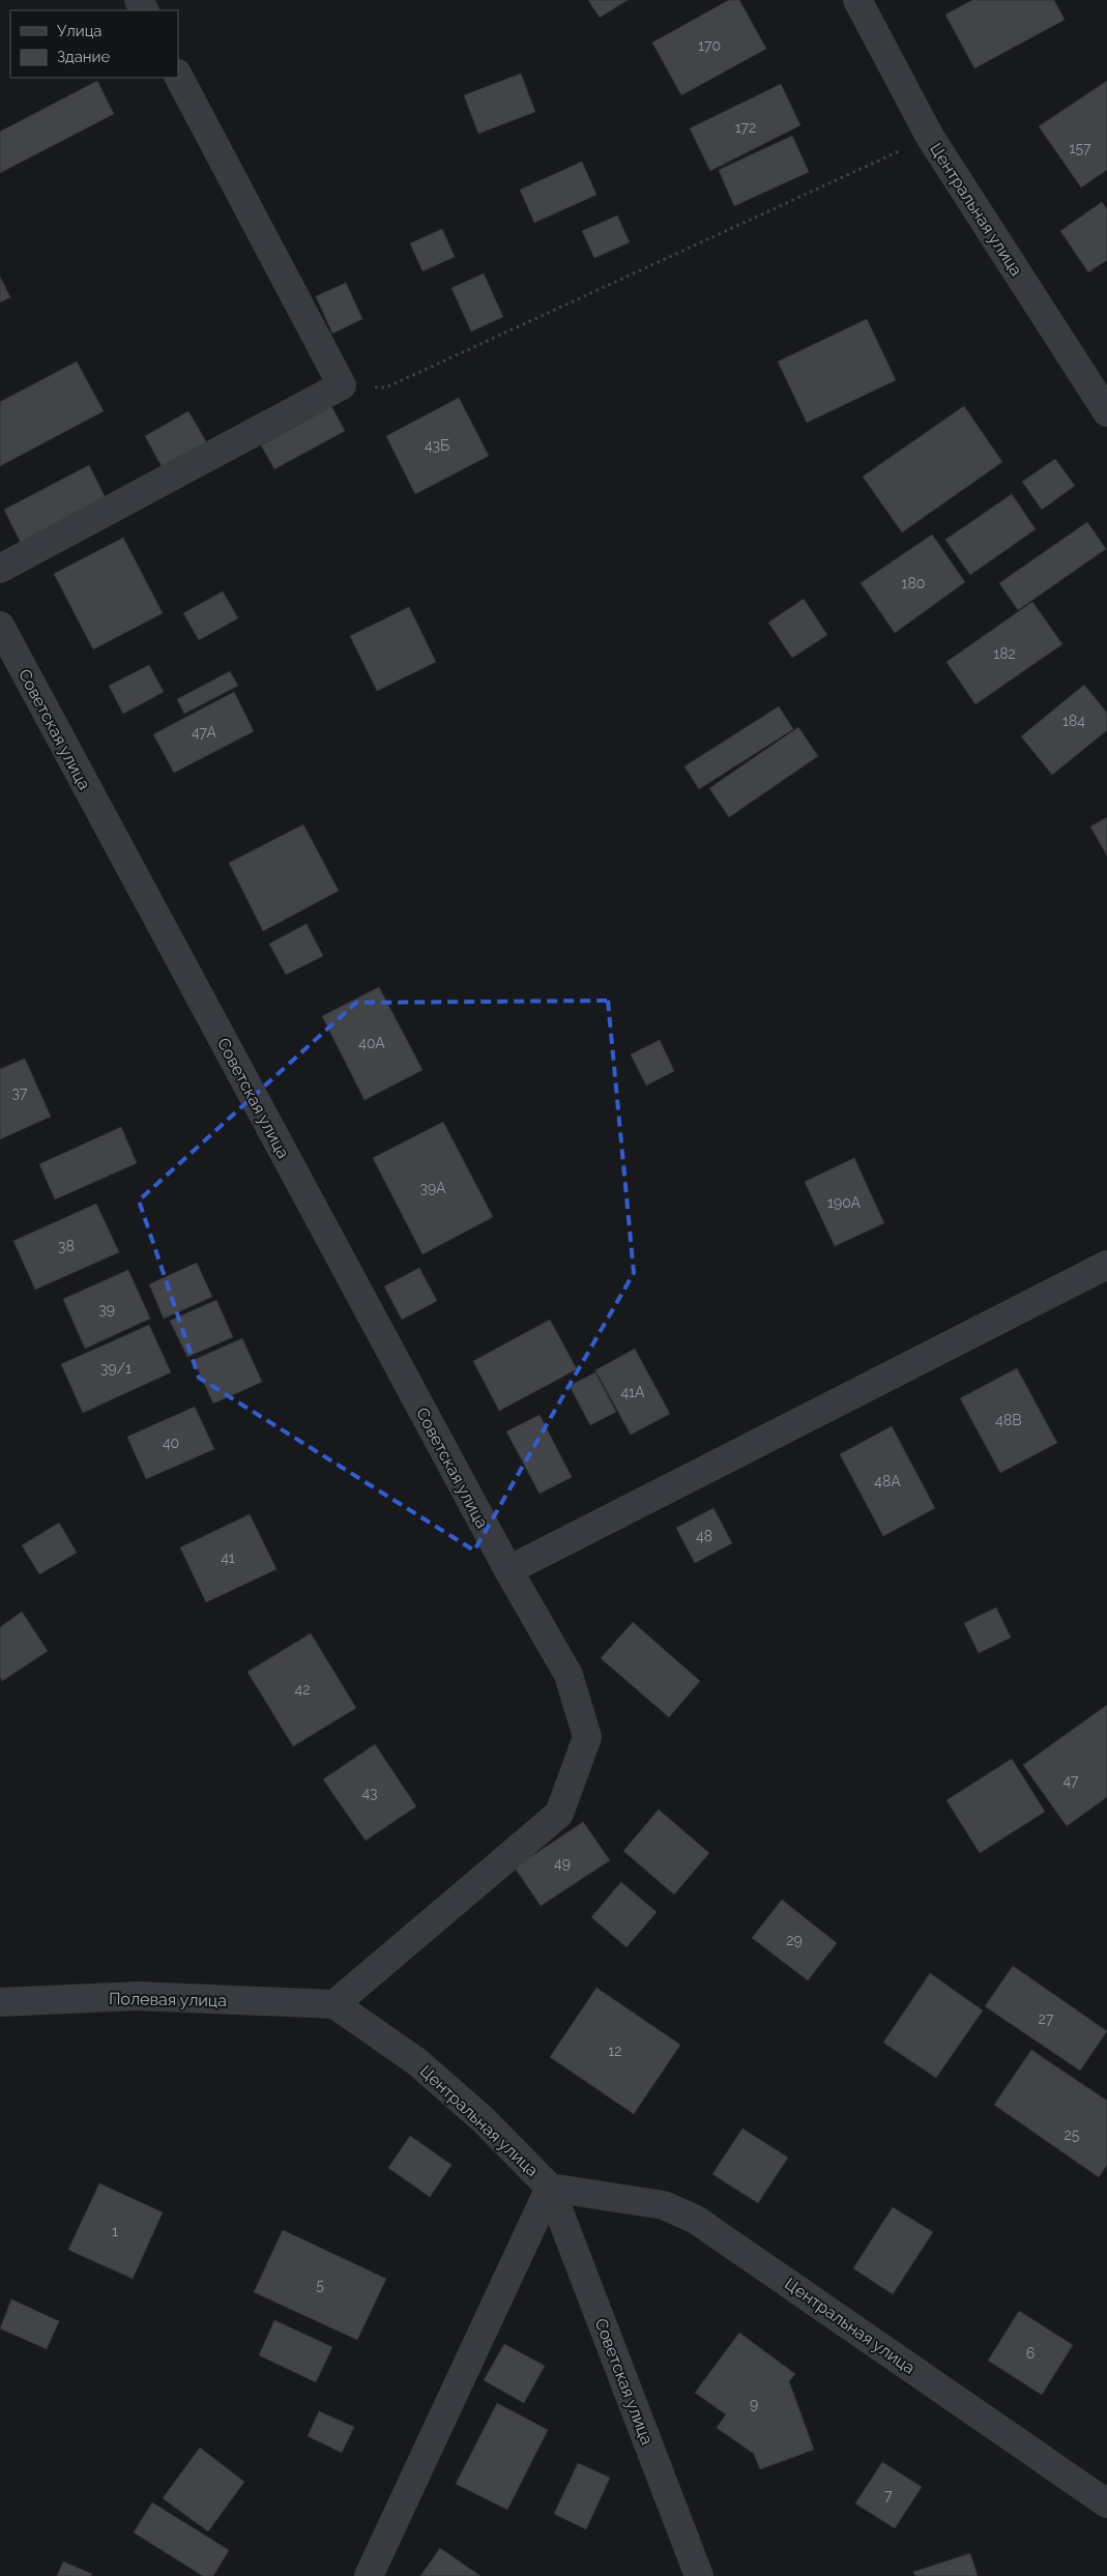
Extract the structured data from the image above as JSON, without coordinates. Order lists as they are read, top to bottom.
{
  "streets": {
    "street": ["Центральная улица", "Советская улица", "Полевая улица"]
  },
  "crossings": [
    ["Центральная улица", "Советская улица"],
    ["Центральная улица", "Полевая улица"]
  ],
  "house_numbers": [
    "170",
    "172",
    "157",
    "43Б",
    "180",
    "182",
    "184",
    "47А",
    "40А",
    "37",
    "39А",
    "190А",
    "38",
    "39",
    "39/1",
    "41А",
    "48В",
    "40",
    "48А",
    "48",
    "41",
    "42",
    "47",
    "43",
    "49",
    "29",
    "27",
    "12",
    "25",
    "1",
    "5",
    "6",
    "9",
    "7"
  ],
  "legend": ["Улица", "Здание"]
}
